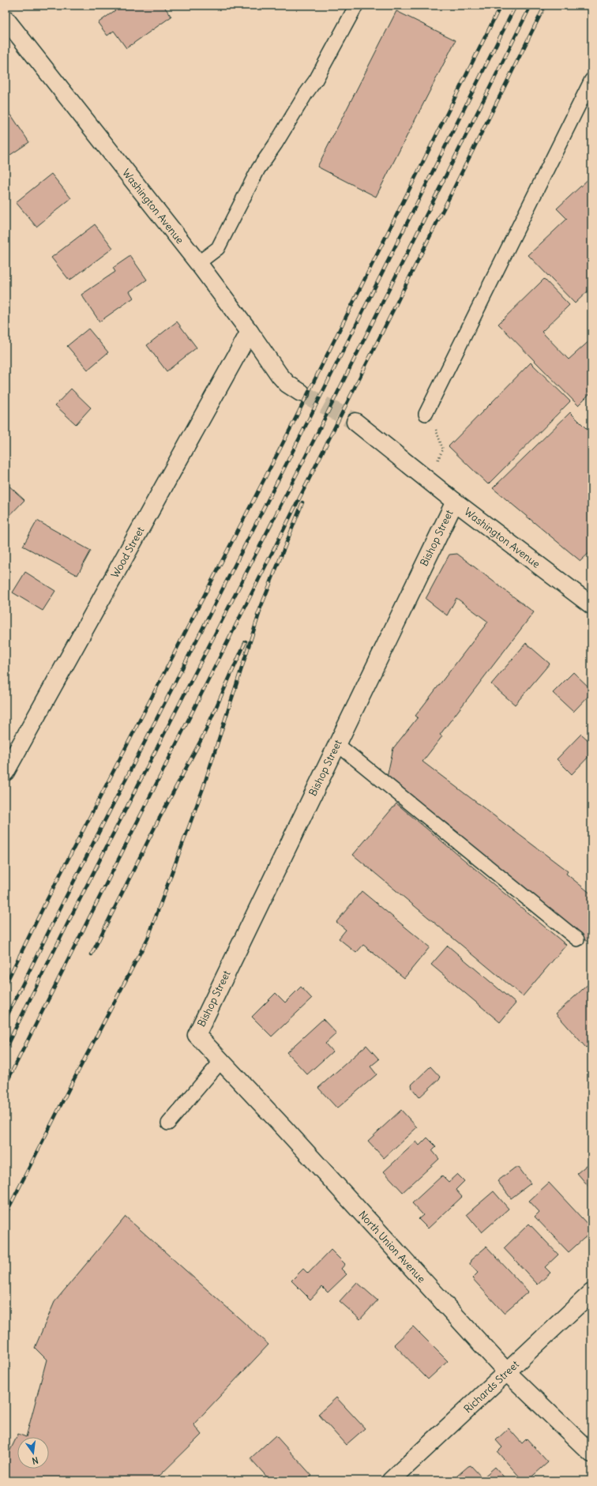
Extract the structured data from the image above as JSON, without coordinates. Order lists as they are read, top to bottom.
{
  "streets": {
    "street": [
      "Washington Avenue",
      "Bishop Street",
      "Wood Street",
      "North Union Avenue",
      "Richards Street"
    ]
  },
  "crossings": [
    ["Washington Avenue", "Bishop Street"],
    ["Washington Avenue", "Wood Street"],
    ["Bishop Street", "North Union Avenue"],
    ["North Union Avenue", "Richards Street"]
  ],
  "north": "bottom"
}
